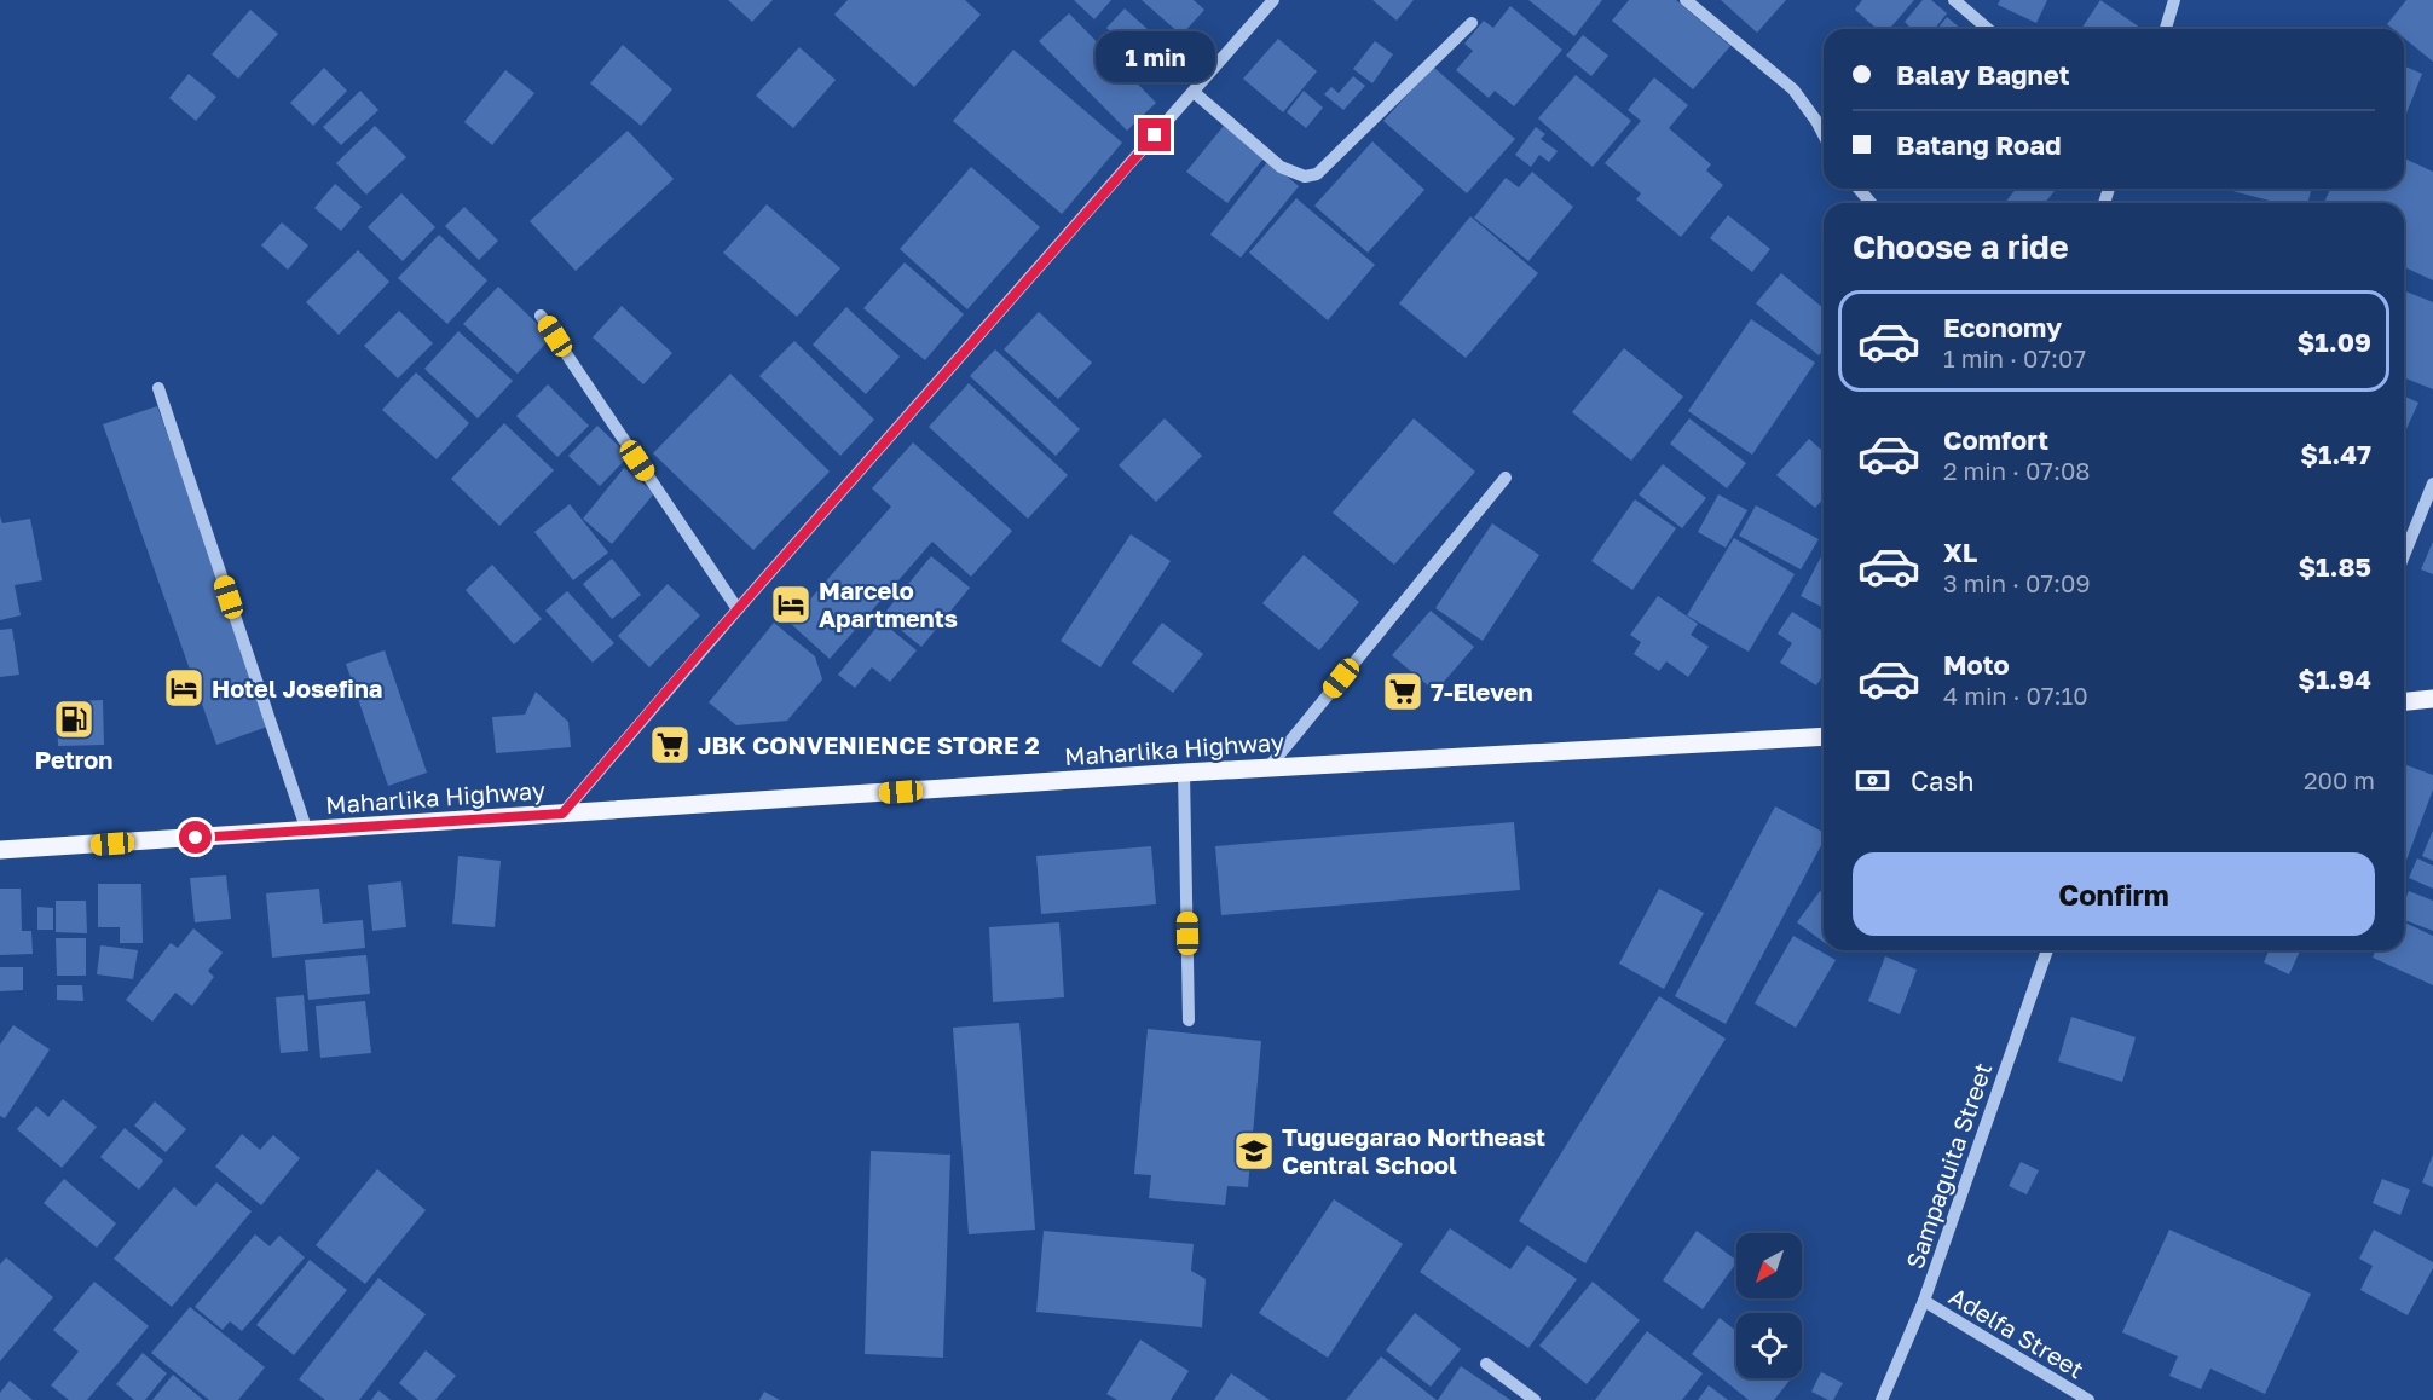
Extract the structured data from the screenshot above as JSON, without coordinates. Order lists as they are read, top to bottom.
{
  "streets": {
    "main road": ["Maharlika Highway"],
    "street": ["Sampaguita Street", "Adelfa Street"]
  },
  "crossings": [
    ["Sampaguita Street", "Adelfa Street"]
  ],
  "places": {
    "hotel": ["Marcelo Apartments", "Hotel Josefina"],
    "supermarket": ["7-Eleven", "JBK CONVENIENCE STORE 2"],
    "fuel station": ["Petron"],
    "school or university": ["Tuguegarao Northeast Central School"]
  },
  "north": "bottom left",
  "page": {
    "banner": ["Balay Bagnet", "Batang Road"],
    "bubble": "1 min",
    "heading": "Choose a ride",
    "list": [
      {
        "name": "Economy",
        "note": "1 min · 07:07",
        "value": "$1.09"
      },
      {
        "name": "Comfort",
        "note": "2 min · 07:08",
        "value": "$1.47"
      },
      {
        "name": "XL",
        "note": "3 min · 07:09",
        "value": "$1.85"
      },
      {
        "name": "Moto",
        "note": "4 min · 07:10",
        "value": "$1.94"
      }
    ],
    "pay": ["Cash", "200 m"],
    "buttons": "Confirm"
  }
}
